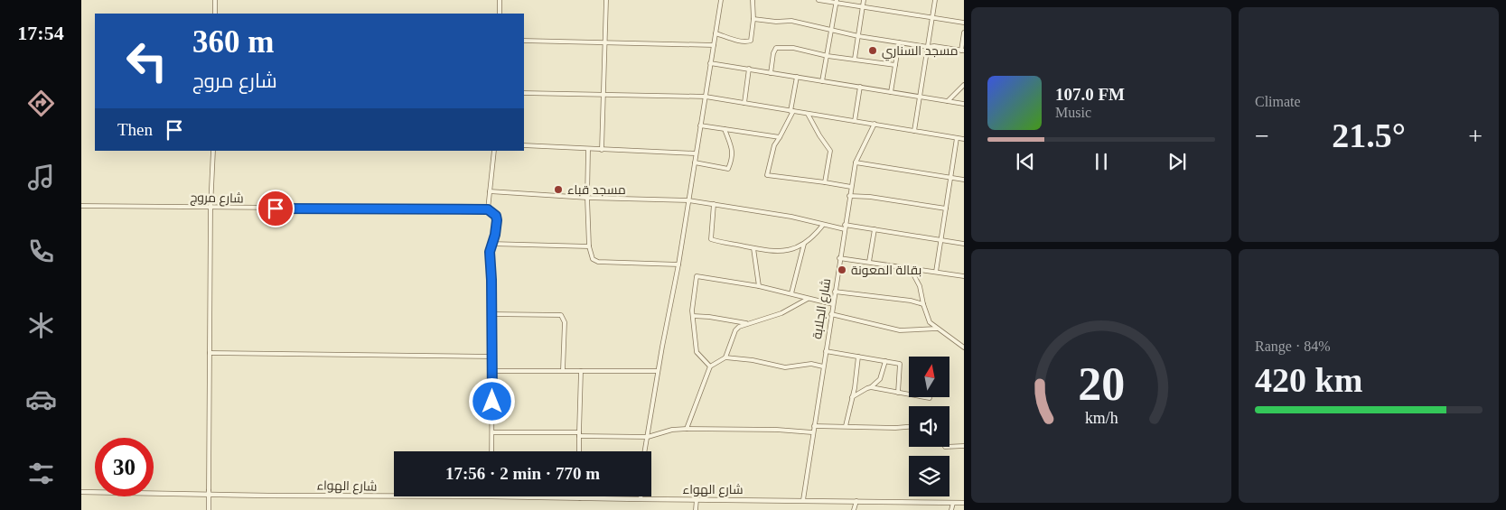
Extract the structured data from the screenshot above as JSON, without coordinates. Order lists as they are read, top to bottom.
{
  "streets": {
    "street": ["شارع مروج", "شارع الجلابة", "شارع الهواء"]
  },
  "crossings": [
    ["شارع الجلابة", "شارع الهواء"]
  ],
  "places": ["مسجد السناري", "مسجد قباء", "بقالة المعونة"],
  "north": "top",
  "page": {
    "tabs": "17:54",
    "tile": [
      "Climate",
      ["Range · 84%", "420 km"]
    ],
    "turn": ["360 m", "شارع مروج"],
    "song": ["107.0 FM", "Music"],
    "then": "Then",
    "heat": ["−", "21.5°", "+"],
    "limit": "30",
    "trip": "17:56 · 2 min · 770 m",
    "gauge": ["20", "km/h"]
  }
}
